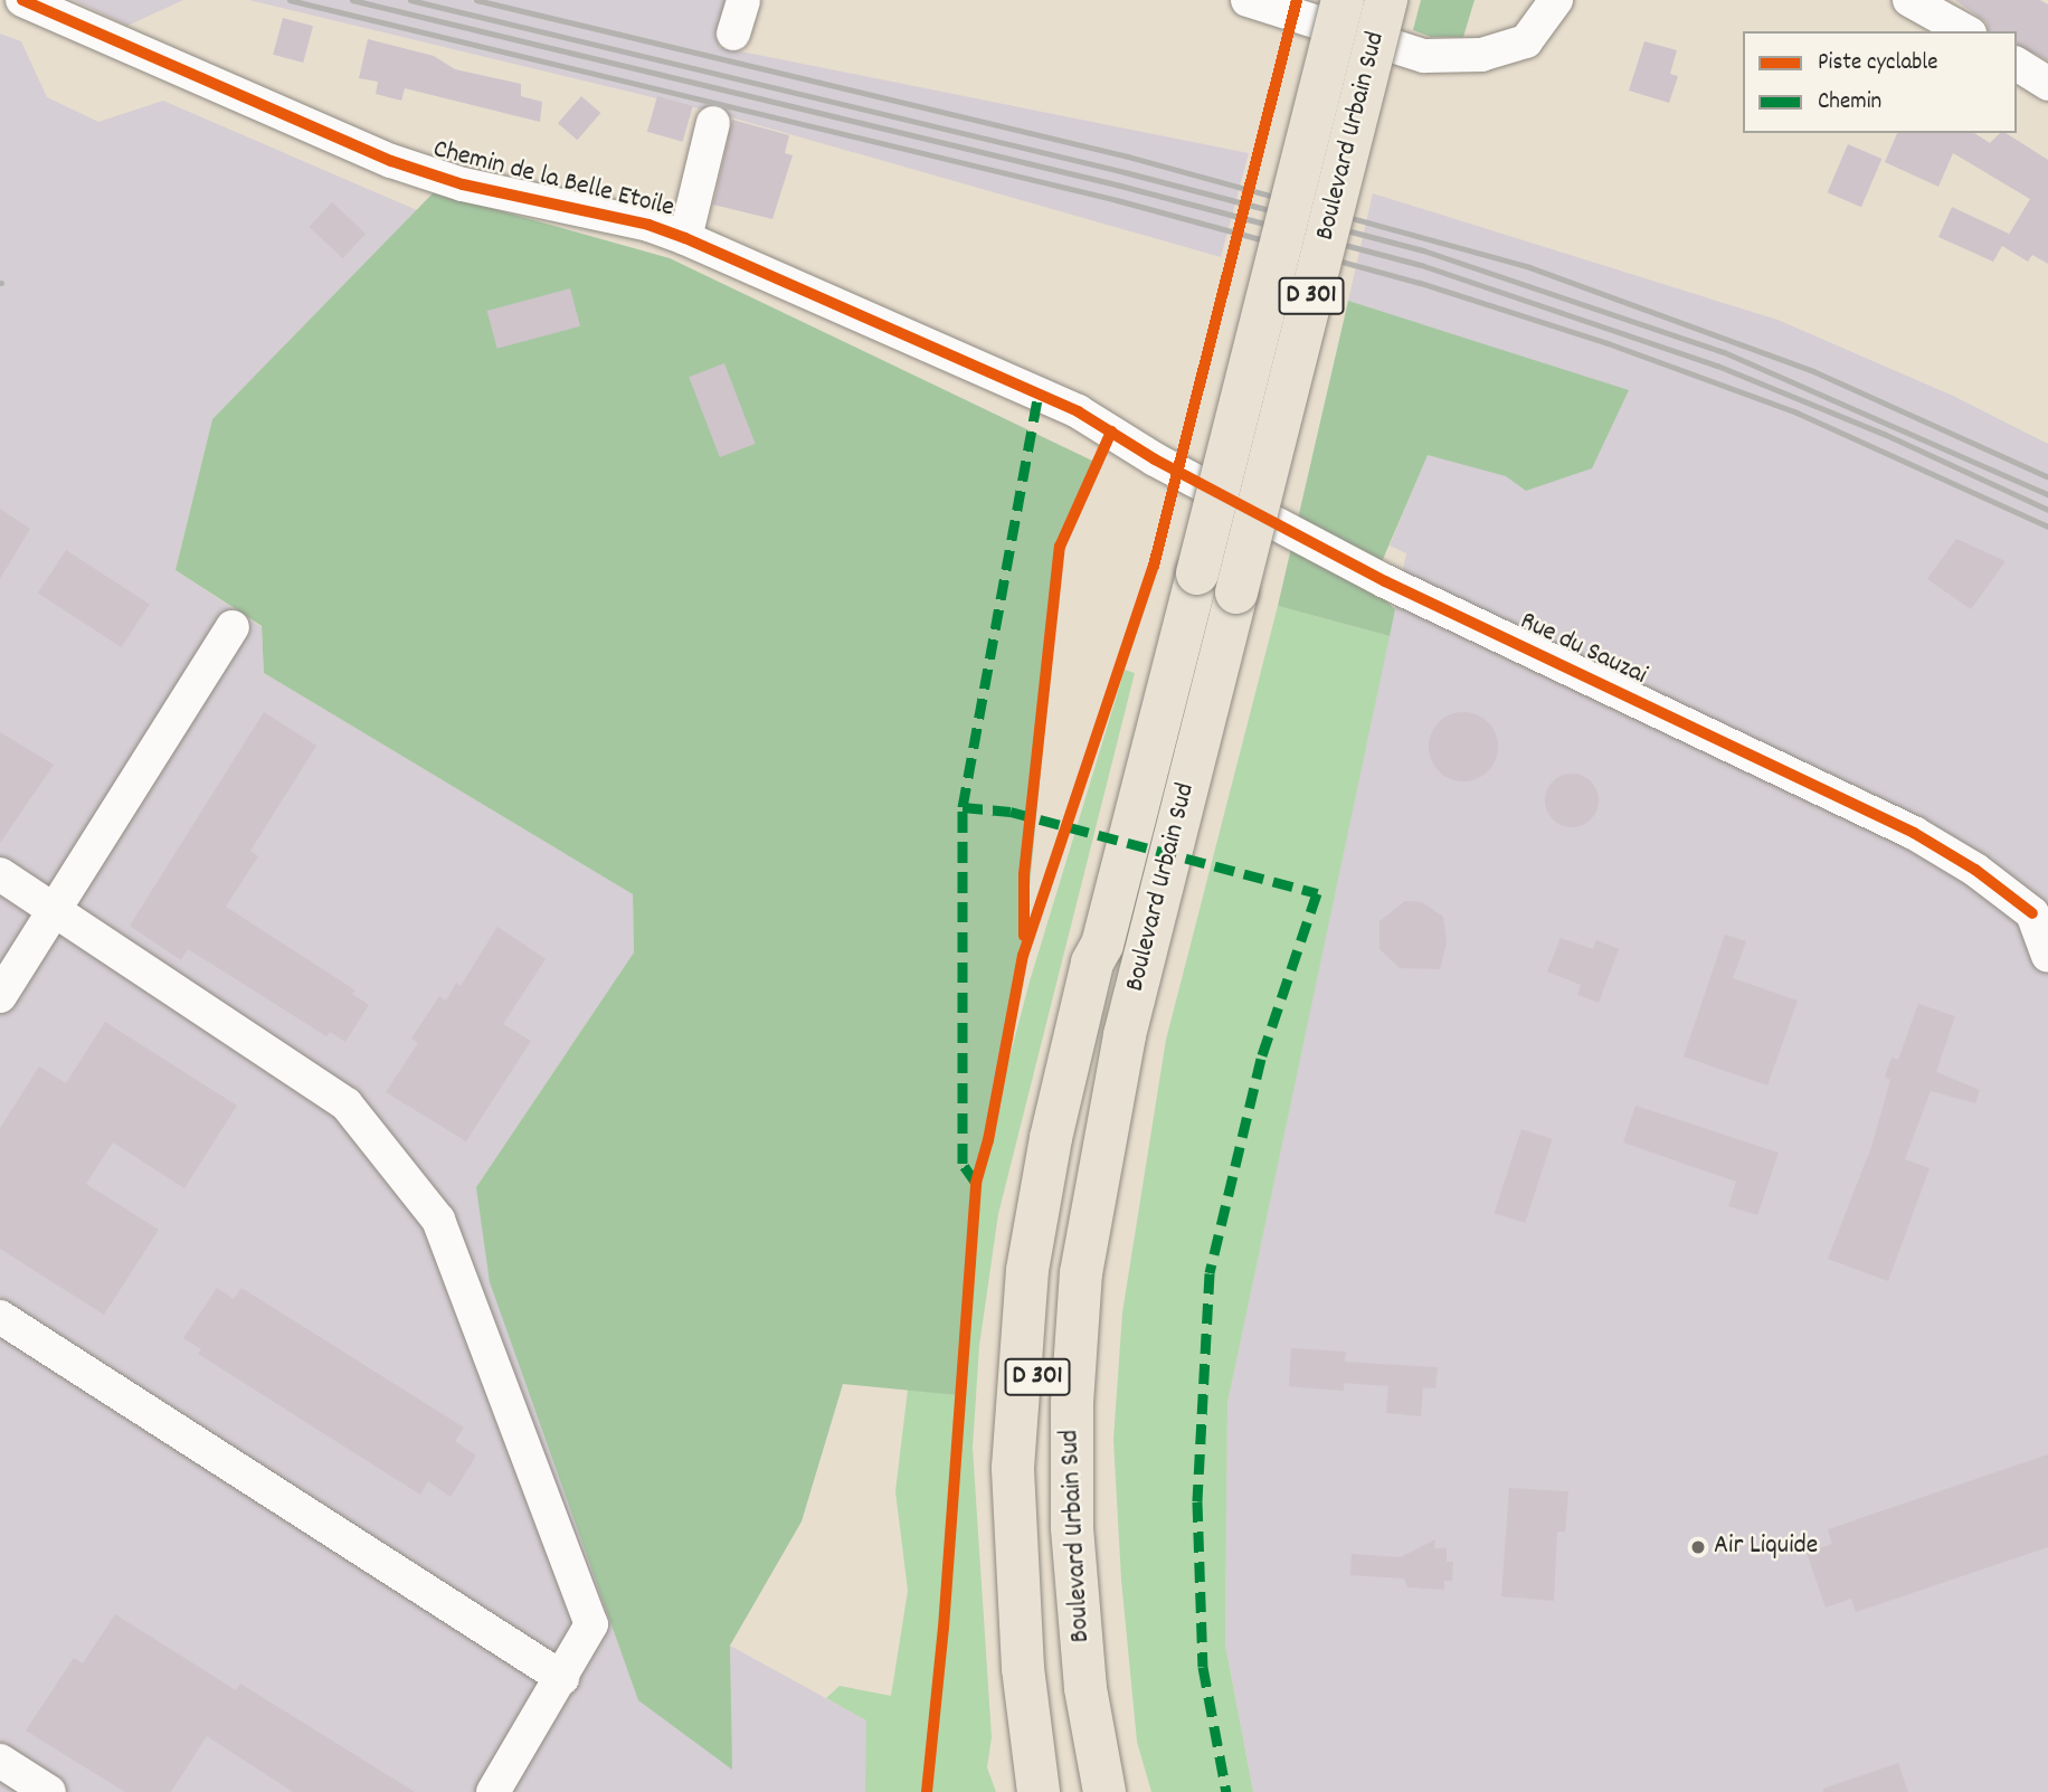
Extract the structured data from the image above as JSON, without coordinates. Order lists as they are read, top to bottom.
{
  "streets": {
    "highway": ["Boulevard Urbain Sud", "D 301"],
    "street": ["Chemin de la Belle Etoile", "Rue du Sauzai"]
  },
  "crossings": [
    ["Boulevard Urbain Sud", "D 301"],
    ["Chemin de la Belle Etoile", "Rue du Sauzai"]
  ],
  "places": ["Air Liquide"],
  "legend": ["Piste cyclable", "Chemin"]
}
